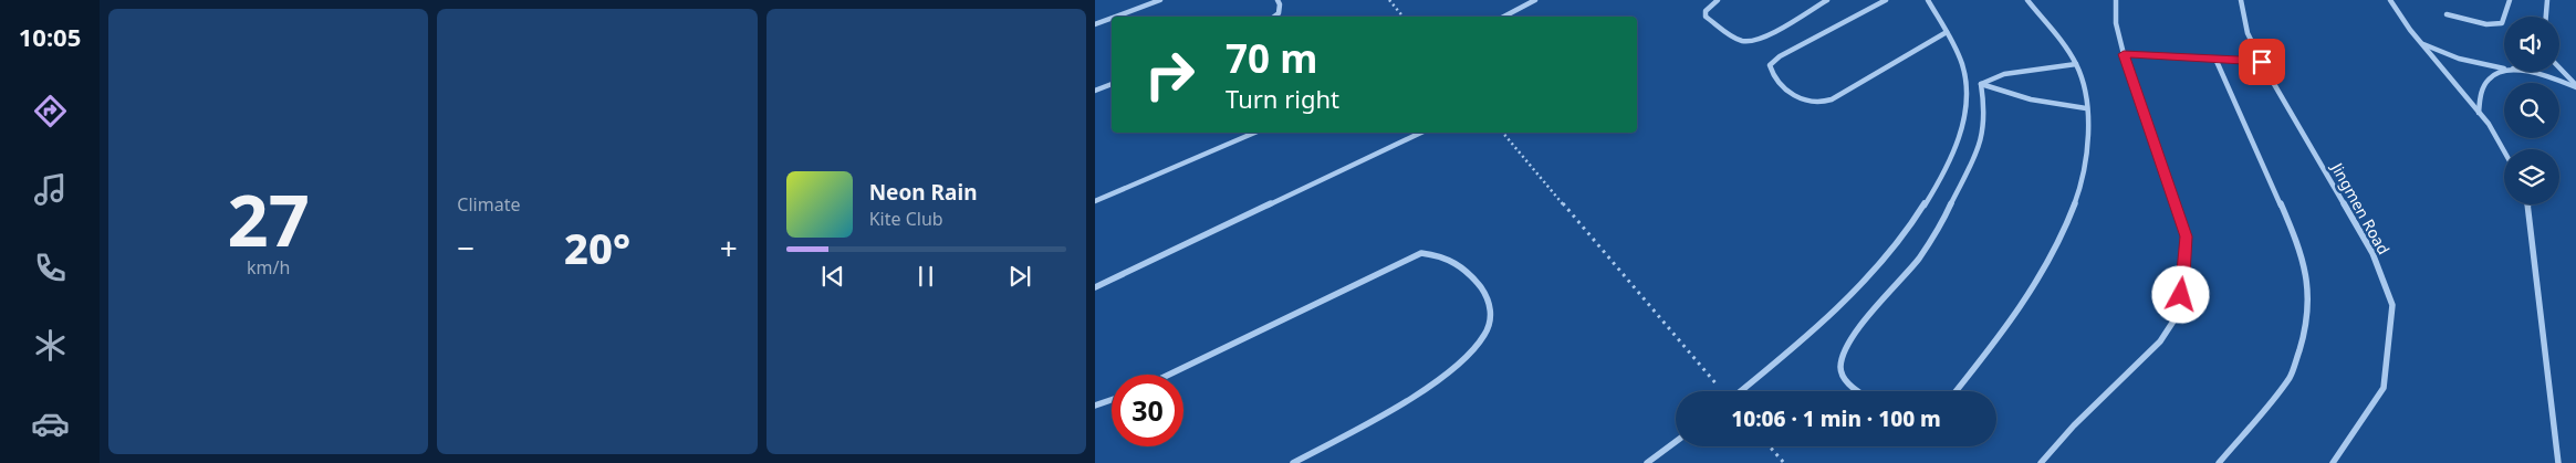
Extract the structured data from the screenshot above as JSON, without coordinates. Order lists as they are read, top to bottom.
{
  "streets": {
    "street": ["Jingmen Road"]
  },
  "page": {
    "tabs": "10:05",
    "tile": [
      ["27", "km/h"],
      "Climate"
    ],
    "turn": ["70 m", "Turn right"],
    "song": ["Neon Rain", "Kite Club"],
    "heat": ["−", "20°", "+"],
    "limit": "30",
    "trip": "10:06 · 1 min · 100 m"
  }
}
